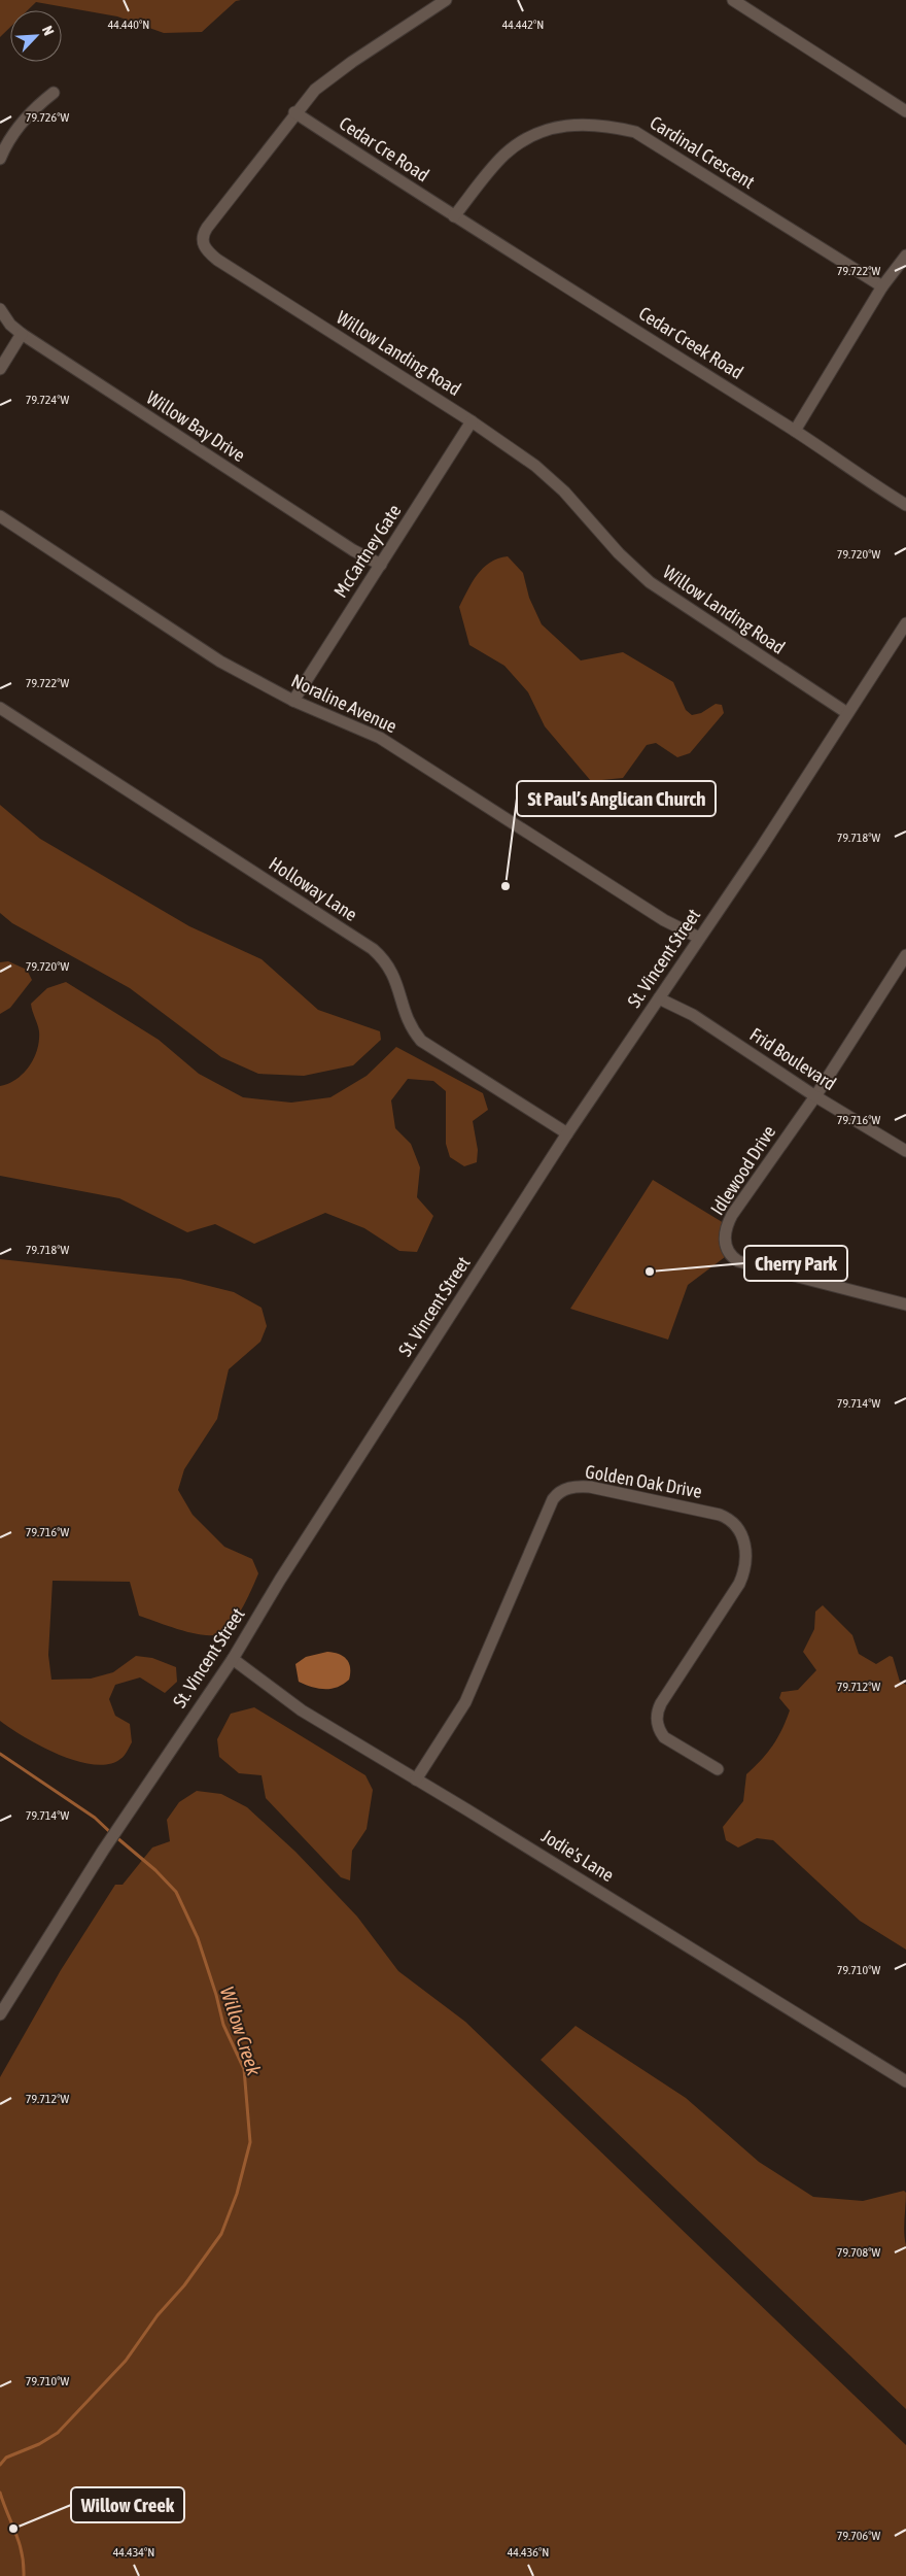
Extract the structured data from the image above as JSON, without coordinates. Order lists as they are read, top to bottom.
{
  "streets": {
    "street": [
      "Cedar Cre Road",
      "Cardinal Crescent",
      "Cedar Creek Road",
      "Willow Landing Road",
      "Willow Bay Drive",
      "McCartney Gate",
      "Noraline Avenue",
      "Holloway Lane",
      "St. Vincent Street",
      "Frid Boulevard",
      "Idlewood Drive",
      "Golden Oak Drive",
      "Jodie's Lane"
    ]
  },
  "crossings": [
    ["Cedar Cre Road", "Cardinal Crescent"],
    ["Cedar Cre Road", "Cedar Creek Road"],
    ["Cedar Cre Road", "Willow Landing Road"],
    ["Cardinal Crescent", "Cedar Creek Road"],
    ["Willow Landing Road", "McCartney Gate"],
    ["Willow Landing Road", "St. Vincent Street"],
    ["Willow Bay Drive", "McCartney Gate"],
    ["McCartney Gate", "Noraline Avenue"],
    ["Noraline Avenue", "St. Vincent Street"],
    ["Holloway Lane", "St. Vincent Street"],
    ["St. Vincent Street", "Frid Boulevard"],
    ["St. Vincent Street", "Jodie's Lane"],
    ["Frid Boulevard", "Idlewood Drive"],
    ["Golden Oak Drive", "Jodie's Lane"]
  ],
  "water": ["Willow Creek"],
  "places": ["St Paul’s Anglican Church", "Cherry Park", "Willow Creek"],
  "north": "top right",
  "coordinates": [
    "44.440°N",
    "44.442°N",
    "79.726°W",
    "79.722°W",
    "79.724°W",
    "79.720°W",
    "79.718°W",
    "79.716°W",
    "79.714°W",
    "79.712°W",
    "79.710°W",
    "79.708°W",
    "79.706°W",
    "44.434°N",
    "44.436°N"
  ]
}
